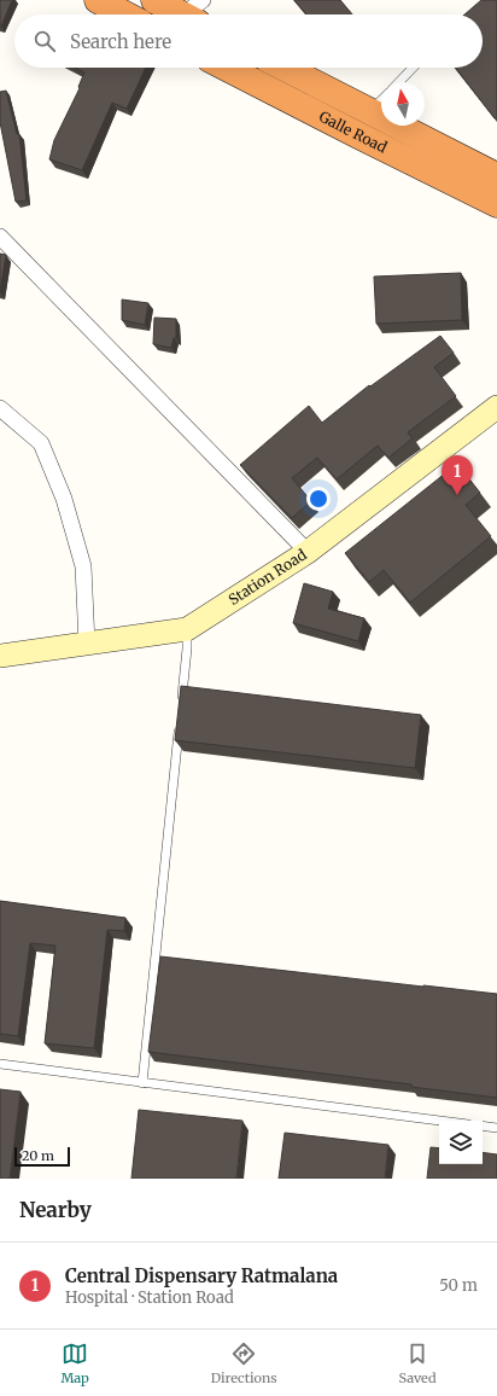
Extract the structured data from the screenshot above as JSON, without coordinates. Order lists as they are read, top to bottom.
{
  "streets": {
    "highway": ["Galle Road"],
    "street": ["Station Road"]
  },
  "scale_bar": "20 m",
  "north": "top",
  "page": {
    "search": "Search here",
    "pins": "1",
    "scale": "20 m",
    "heading": "Nearby",
    "list": [
      {
        "mark": "1",
        "name": "Central Dispensary Ratmalana",
        "note": "Hospital · Station Road",
        "value": "50 m"
      }
    ],
    "nav": ["Map", "Directions", "Saved"]
  }
}
